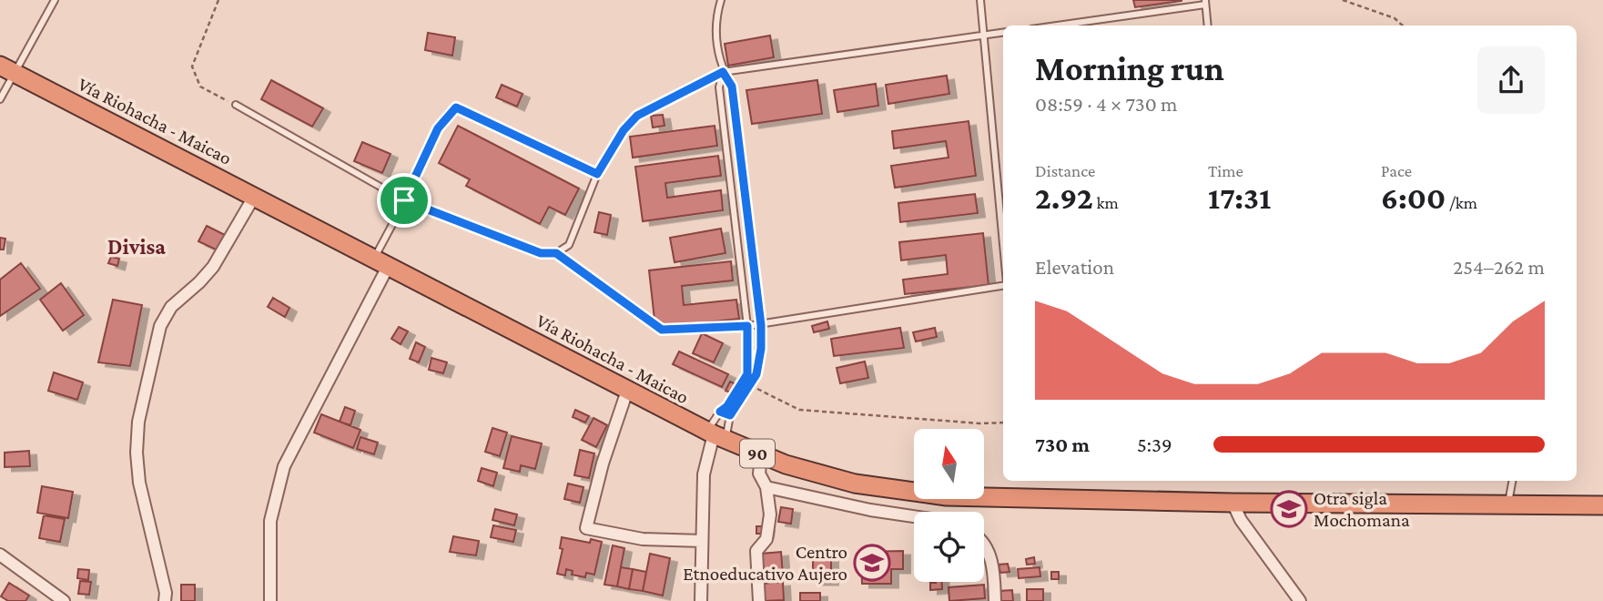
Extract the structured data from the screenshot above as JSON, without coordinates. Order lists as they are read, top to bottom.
{
  "streets": {
    "highway": ["Vía Riohacha - Maicao", "90"]
  },
  "districts": ["Divisa"],
  "places": {
    "school or university": ["Otra sigla Mochomana", "Centro Etnoeducativo Aujero"]
  },
  "north": "top",
  "page": {
    "heading": ["Morning run", "08:59 · 4 × 730 m"],
    "stats": [
      ["Distance", "2.92 km"],
      ["Time", "17:31"],
      ["Pace", "6:00 /km"]
    ],
    "chart": ["Elevation", "254–262 m"],
    "list": [
      {
        "name": "730 m",
        "note": "5:39"
      }
    ]
  }
}
